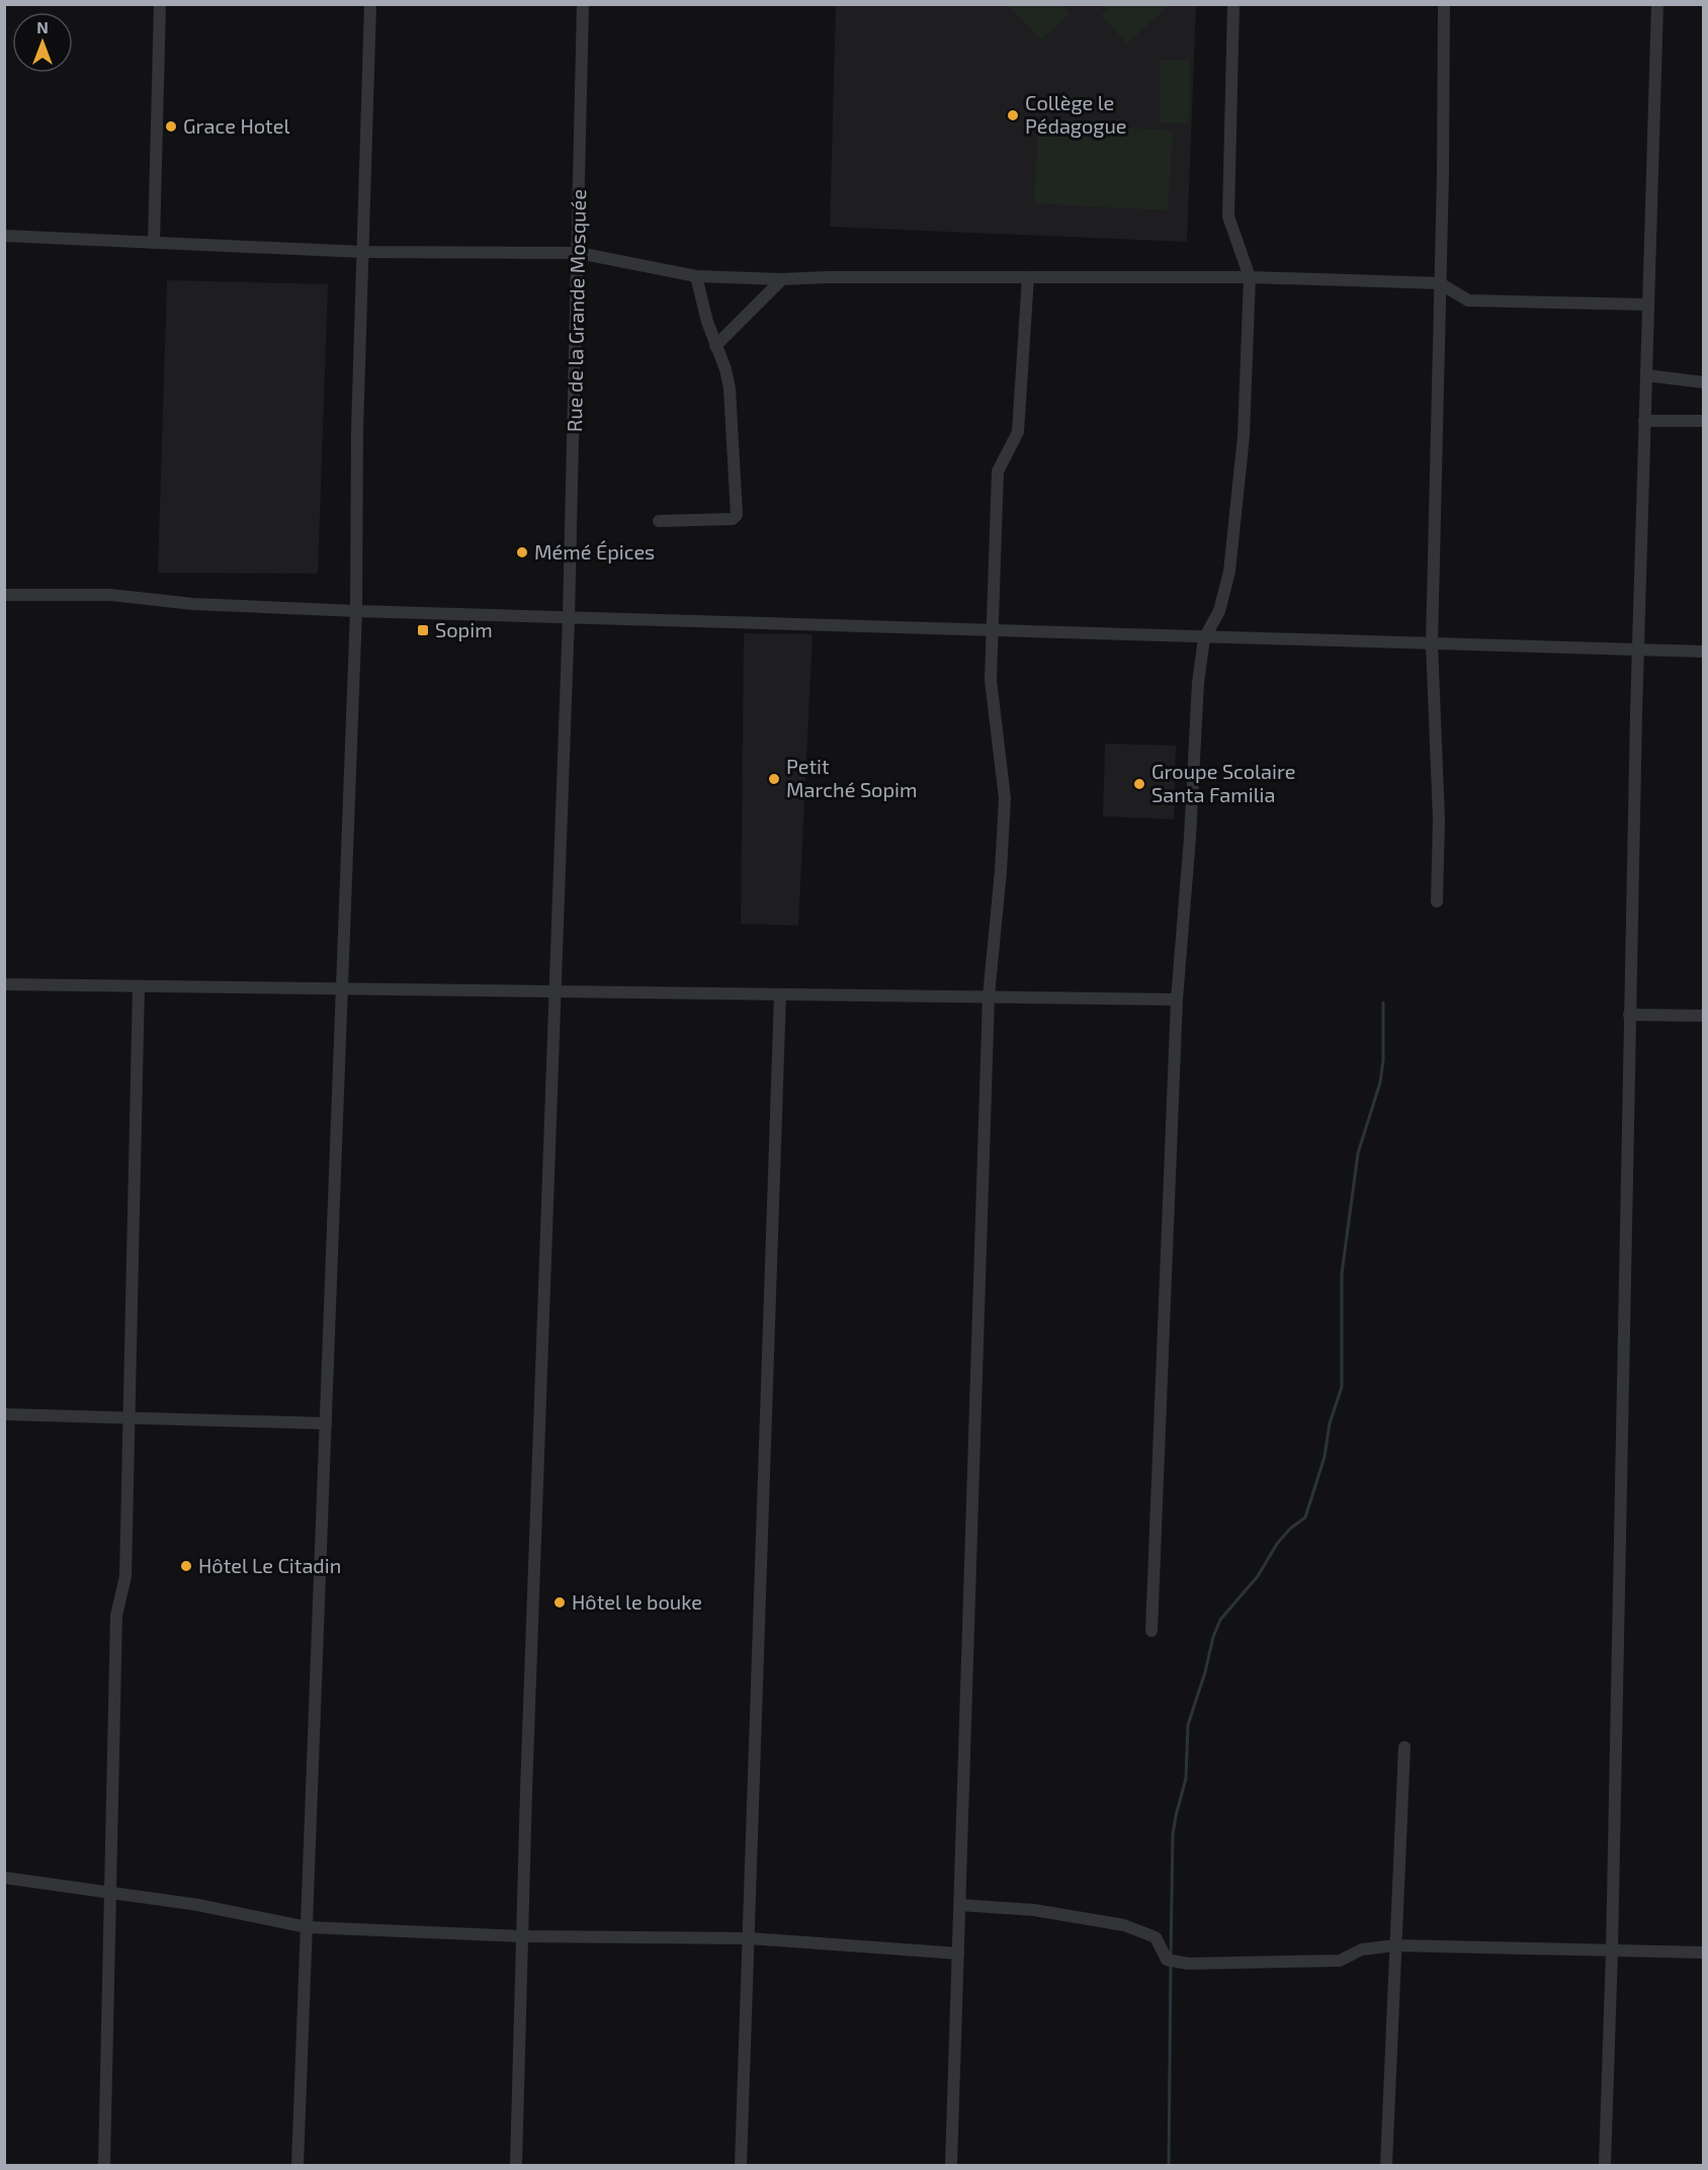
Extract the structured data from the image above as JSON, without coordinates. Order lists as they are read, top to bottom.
{
  "streets": {
    "street": ["Rue de la Grande Mosquée"]
  },
  "places": {
    "other": [
      "Collège le Pédagogue",
      "Grace Hotel",
      "Mémé Épices",
      "Petit Marché Sopim",
      "Groupe Scolaire Santa Familia",
      "Hôtel Le Citadin",
      "Hôtel le bouke"
    ],
    "transit": ["Sopim"]
  },
  "north": "top"
}
